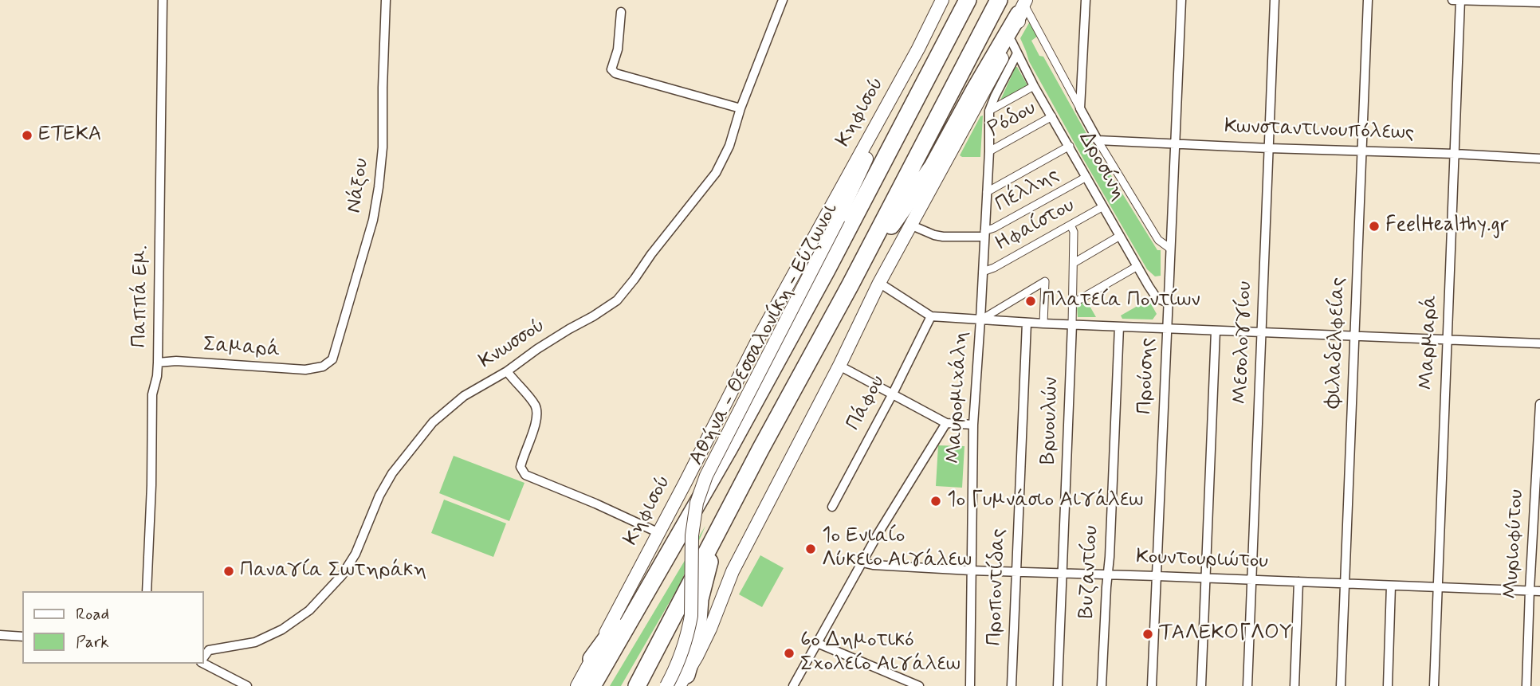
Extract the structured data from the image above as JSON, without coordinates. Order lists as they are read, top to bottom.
{
  "streets": {
    "highway": ["Αθήνα - Θεσσαλονίκη - Εύζωνοι"],
    "main road": ["Κηφισού"],
    "street": [
      "Ρόδου",
      "Κωνσταντινουπόλεως",
      "Δροσίνη",
      "Νάξου",
      "Πέλλης",
      "Ηφαίστου",
      "Παππά Εμ.",
      "Μεσολογγίου",
      "Φιλαδελφείας",
      "Μαρμαρά",
      "Κνωσσού",
      "Σαμαρά",
      "Προύσης",
      "Μαυρομιχάλη",
      "Πάφου",
      "Βρυουλών",
      "Μυριοφύτου",
      "Κουντουριώτου",
      "Βυζαντίου",
      "Προποντίδας"
    ]
  },
  "crossings": [
    ["Ρόδου", "Δροσίνη"],
    ["Ρόδου", "Μαυρομιχάλη"],
    ["Κωνσταντινουπόλεως", "Δροσίνη"],
    ["Κωνσταντινουπόλεως", "Μεσολογγίου"],
    ["Κωνσταντινουπόλεως", "Φιλαδελφείας"],
    ["Κωνσταντινουπόλεως", "Μαρμαρά"],
    ["Κωνσταντινουπόλεως", "Προύσης"],
    ["Δροσίνη", "Πέλλης"],
    ["Δροσίνη", "Ηφαίστου"],
    ["Δροσίνη", "Προύσης"],
    ["Δροσίνη", "Μαυρομιχάλη"],
    ["Νάξου", "Σαμαρά"],
    ["Πέλλης", "Μαυρομιχάλη"],
    ["Ηφαίστου", "Μαυρομιχάλη"],
    ["Ηφαίστου", "Βρυουλών"],
    ["Παππά Εμ.", "Σαμαρά"],
    ["Μεσολογγίου", "Κουντουριώτου"],
    ["Φιλαδελφείας", "Κουντουριώτου"],
    ["Μαρμαρά", "Κουντουριώτου"],
    ["Προύσης", "Κουντουριώτου"],
    ["Μαυρομιχάλη", "Κουντουριώτου"],
    ["Βρυουλών", "Κουντουριώτου"],
    ["Μυριοφύτου", "Κουντουριώτου"],
    ["Κουντουριώτου", "Βυζαντίου"],
    ["Κουντουριώτου", "Προποντίδας"]
  ],
  "places": [
    "ΕΤΕΚΑ",
    "FeelHealthy.gr",
    "Πλατεία Ποντίων",
    "1ο Γυμνάσιο Αιγάλεω",
    "1ο Ενιαίο Λύκειο Αιγάλεω",
    "Παναγία Σωτηράκη",
    "ΤΑΛΕΚΟΓΛΟΥ",
    "6ο Δημοτικό Σχολείο Αιγάλεω"
  ],
  "legend": ["Road", "Park"]
}
